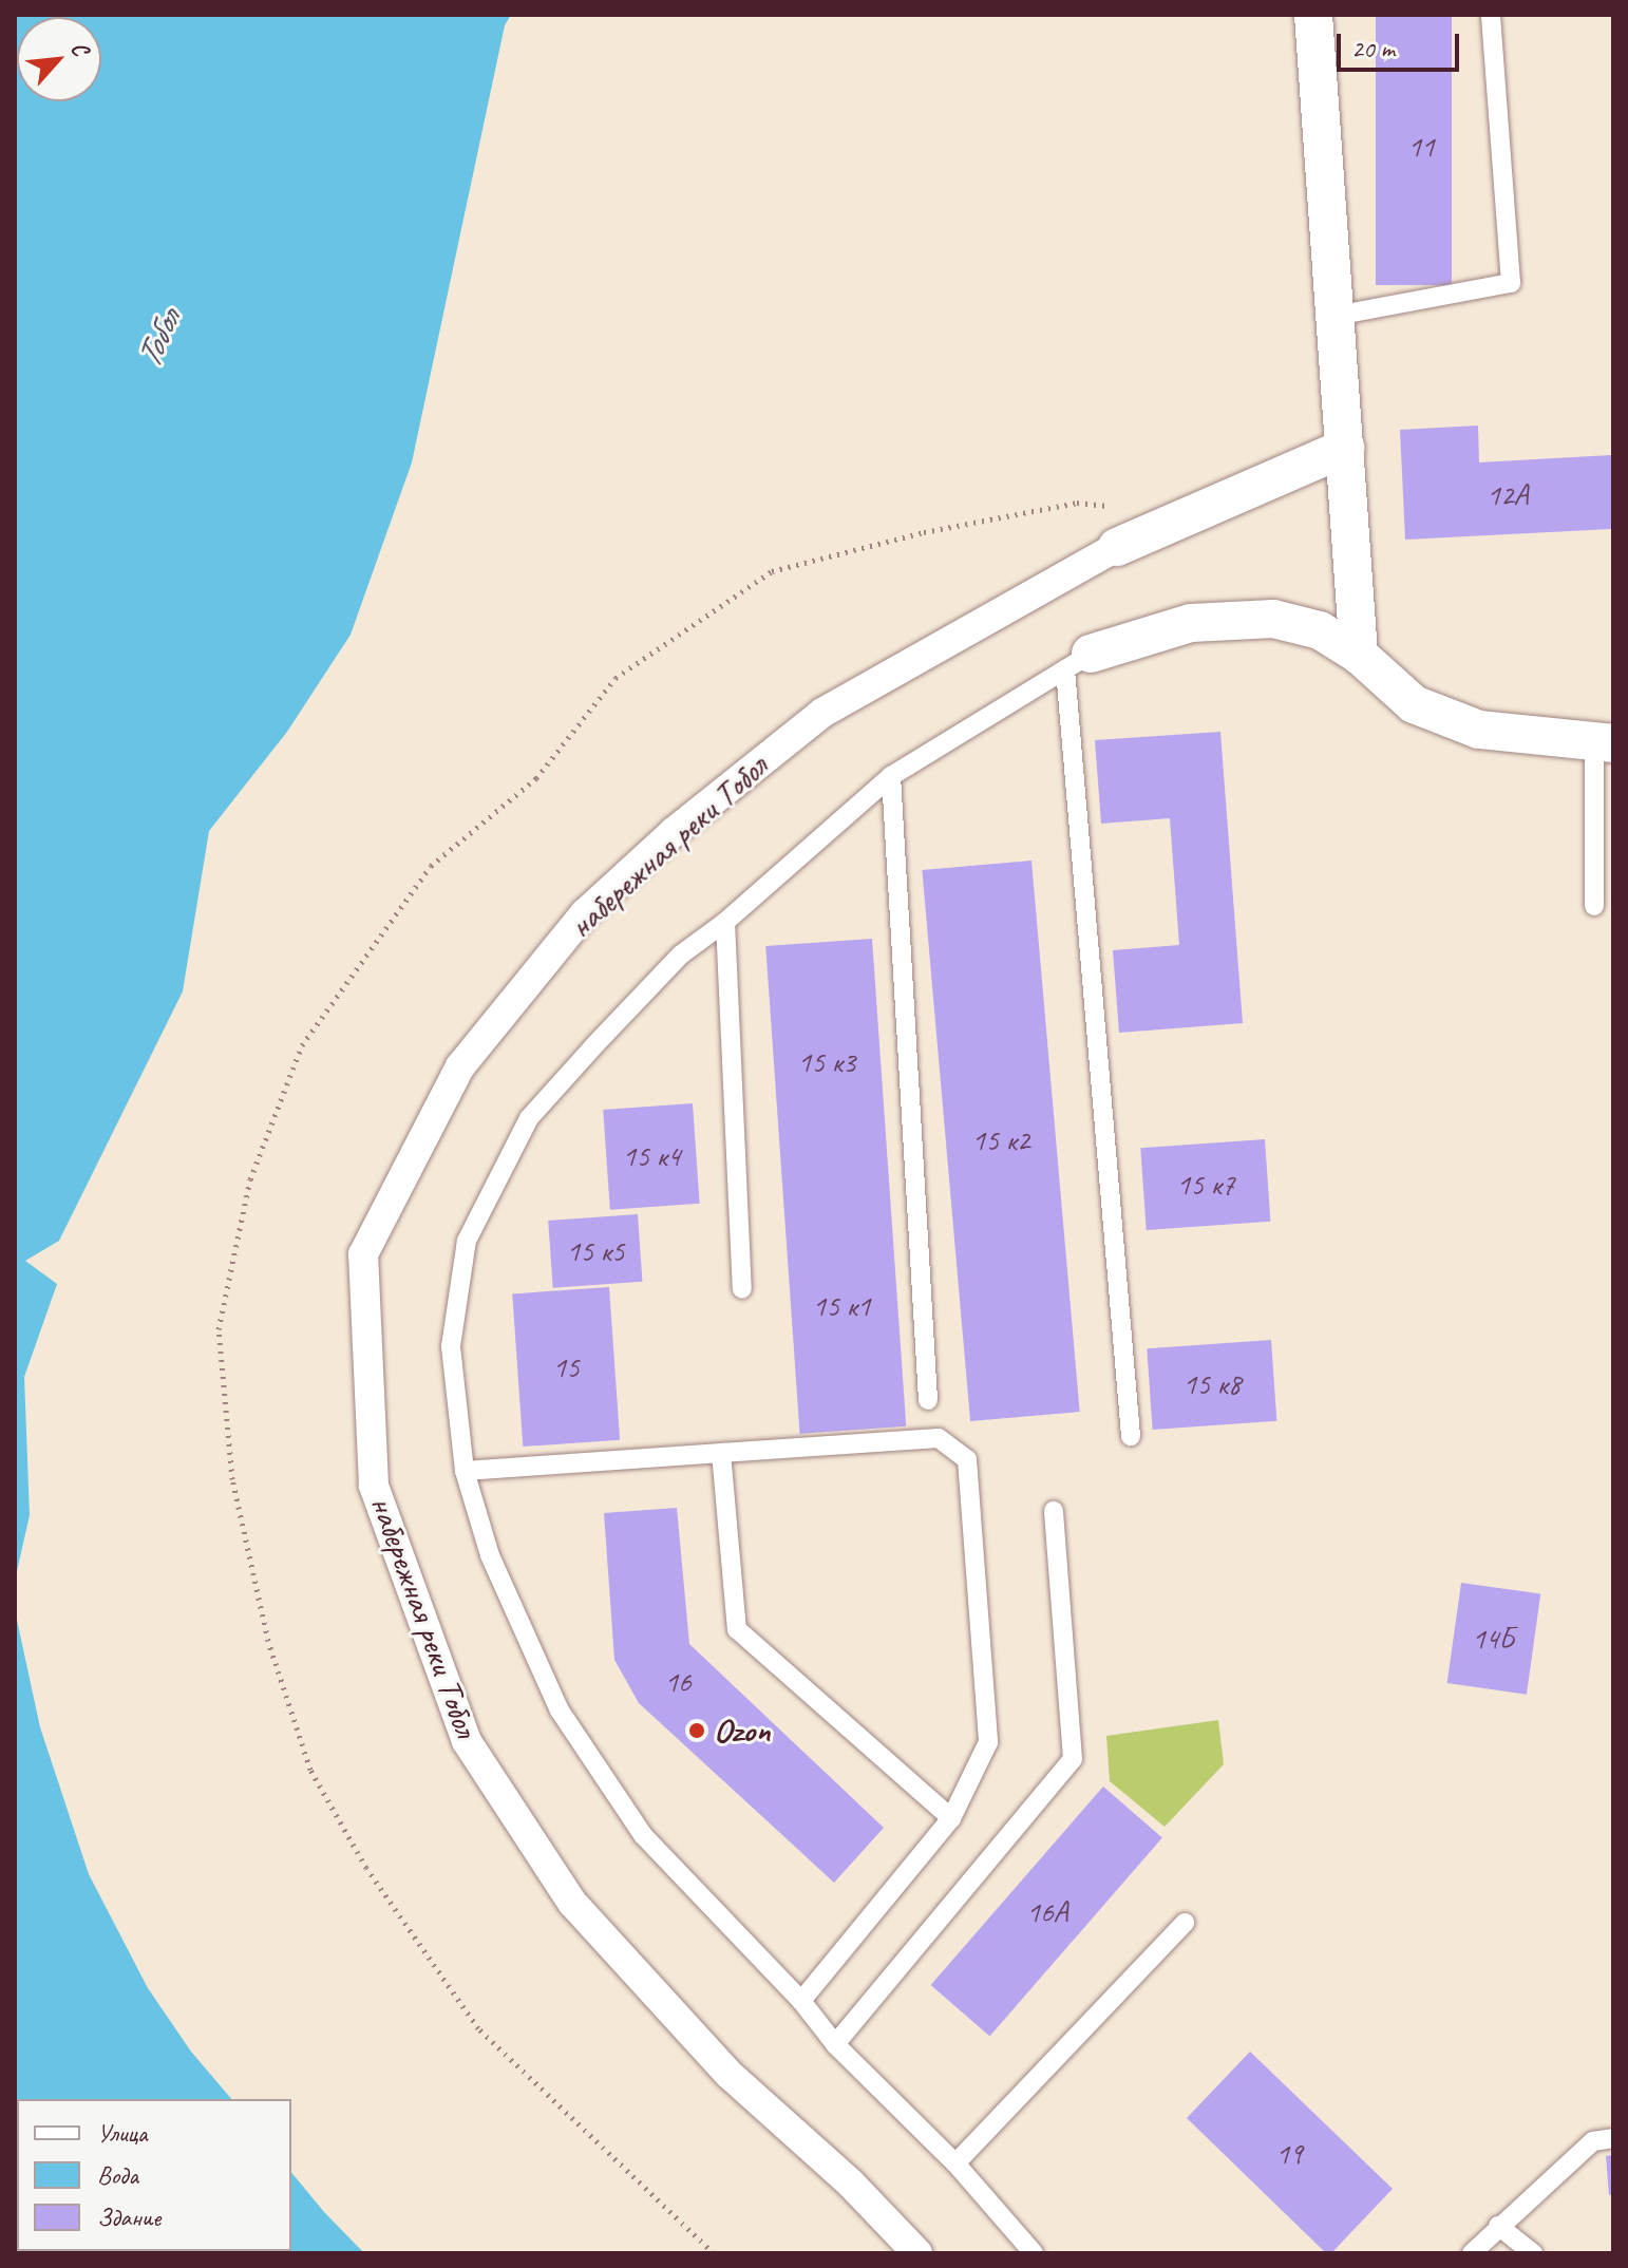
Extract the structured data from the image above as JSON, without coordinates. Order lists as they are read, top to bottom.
{
  "streets": {
    "street": ["набережная реки Тобол"]
  },
  "water": ["Тобол"],
  "places": ["Ozon"],
  "house_numbers": [
    "11",
    "12А",
    "15 к3",
    "15 к2",
    "15 к4",
    "15 к7",
    "15 к5",
    "15 к1",
    "15",
    "15 к8",
    "14Б",
    "16",
    "16А",
    "19"
  ],
  "legend": ["Улица", "Вода", "Здание"],
  "scale_bar": "20 m",
  "north": "top right"
}
